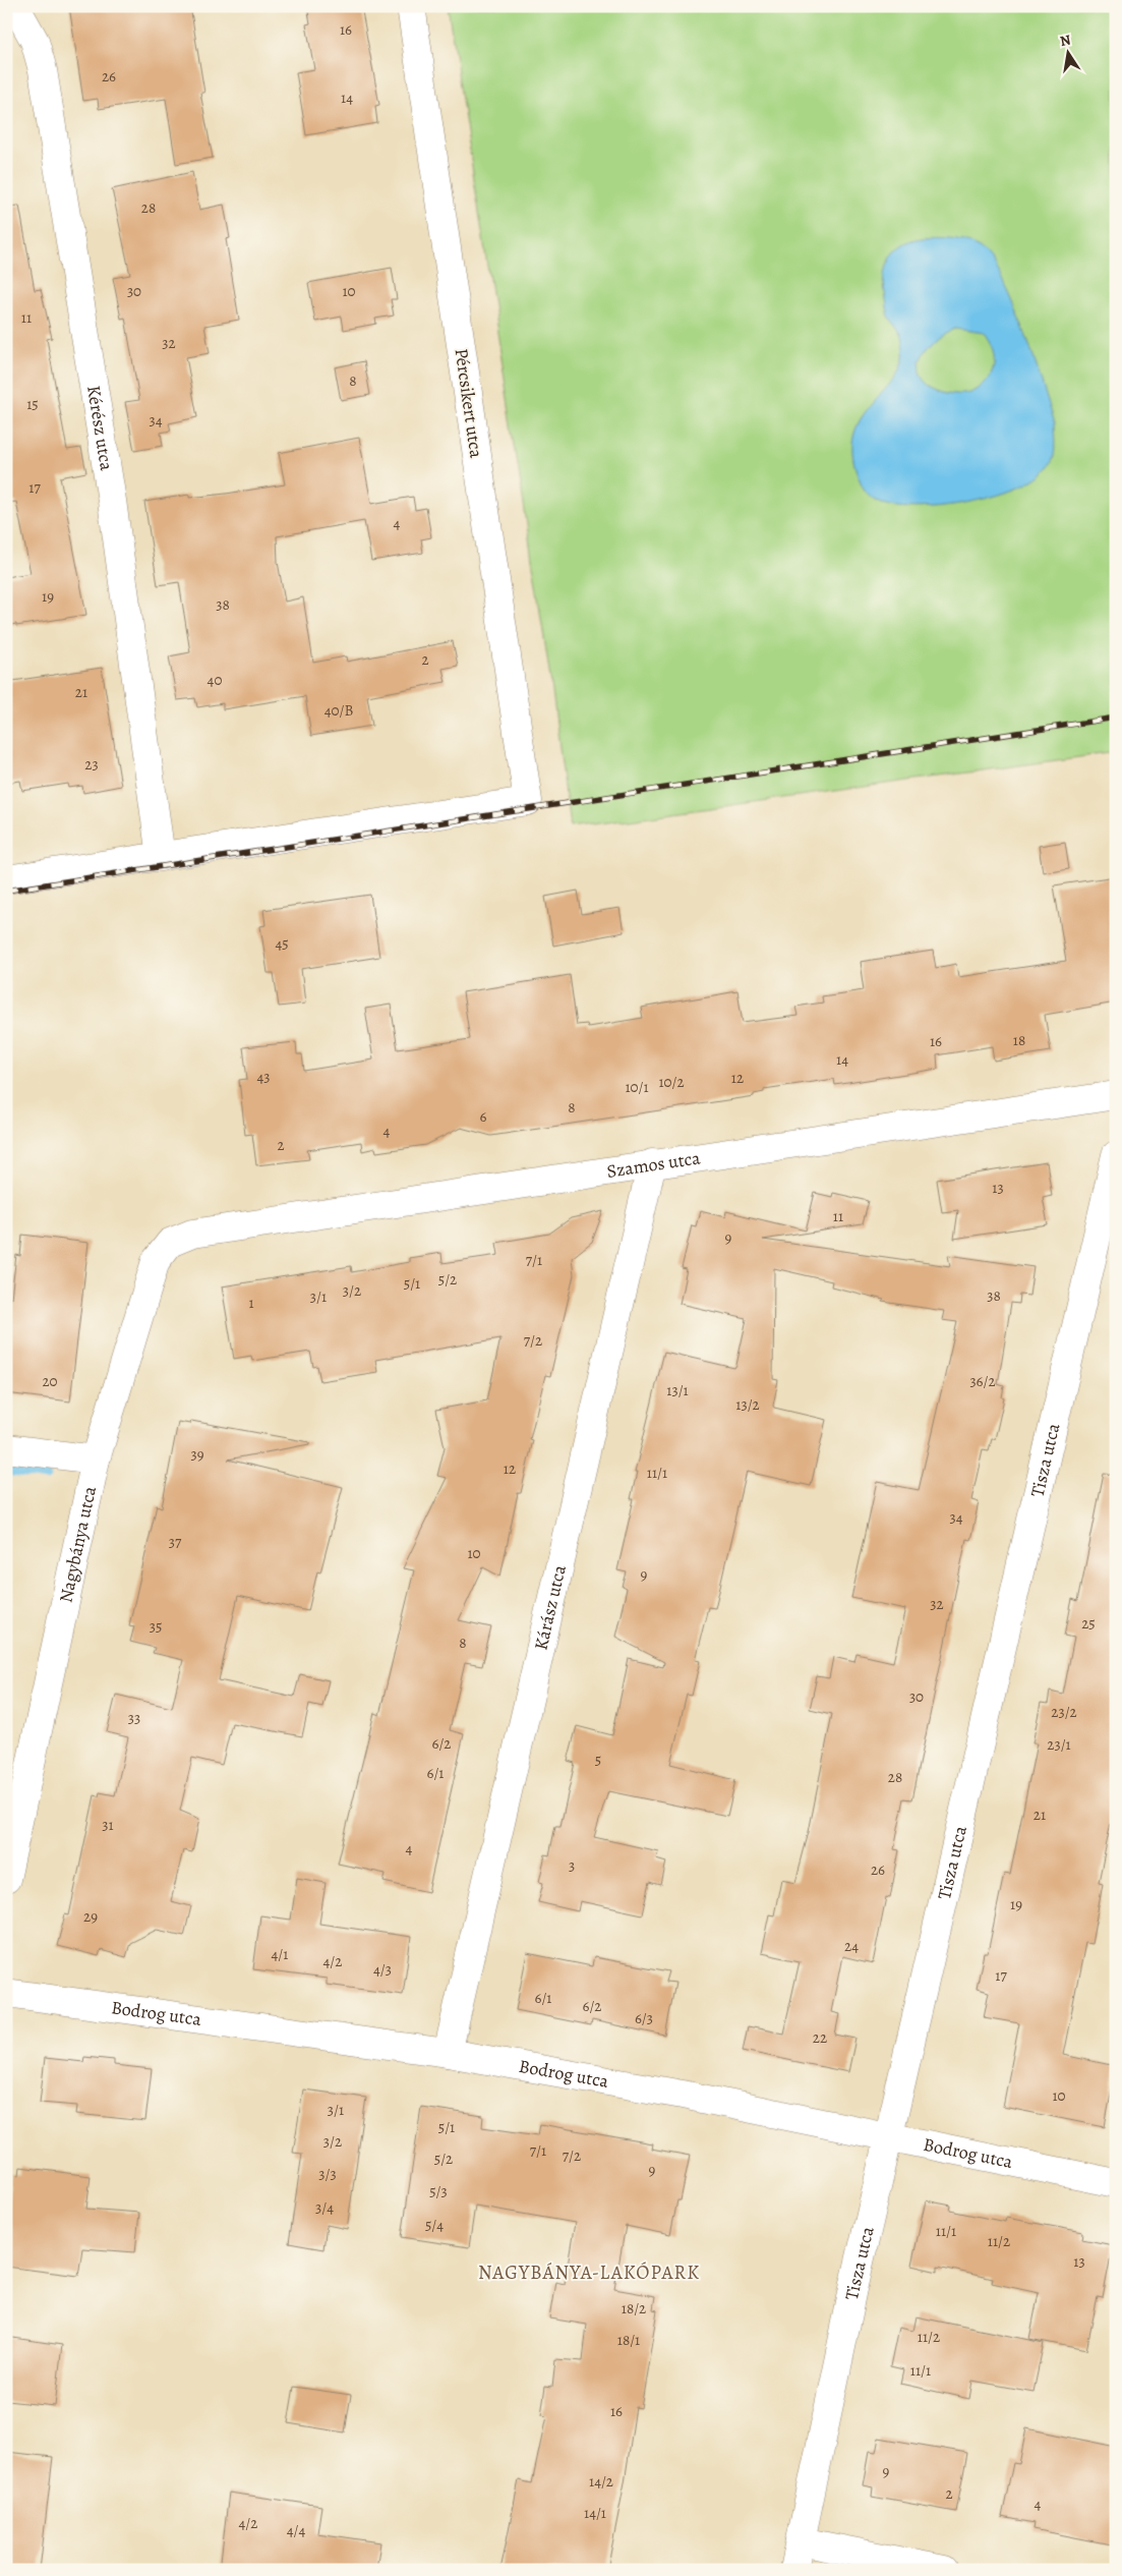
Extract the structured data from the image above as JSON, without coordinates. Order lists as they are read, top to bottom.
{
  "streets": {
    "street": [
      "Pércsikert utca",
      "Kérész utca",
      "Szamos utca",
      "Tisza utca",
      "Nagybánya utca",
      "Kárász utca",
      "Bodrog utca"
    ]
  },
  "crossings": [
    ["Pércsikert utca", "Kérész utca"],
    ["Szamos utca", "Nagybánya utca"],
    ["Szamos utca", "Kárász utca"],
    ["Tisza utca", "Bodrog utca"],
    ["Kárász utca", "Bodrog utca"]
  ],
  "districts": ["NAGYBÁNYA-LAKÓPARK"],
  "house_numbers": [
    "16",
    "26",
    "14",
    "28",
    "30",
    "10",
    "11",
    "32",
    "8",
    "15",
    "34",
    "17",
    "4",
    "19",
    "38",
    "2",
    "40",
    "21",
    "40/B",
    "23",
    "45",
    "18",
    "16",
    "14",
    "43",
    "12",
    "10/2",
    "10/1",
    "8",
    "6",
    "4",
    "2",
    "13",
    "11",
    "9",
    "7/1",
    "5/2",
    "5/1",
    "3/2",
    "38",
    "3/1",
    "1",
    "7/2",
    "20",
    "36/2",
    "13/1",
    "13/2",
    "39",
    "12",
    "11/1",
    "34",
    "37",
    "10",
    "9",
    "32",
    "25",
    "35",
    "8",
    "30",
    "23/2",
    "33",
    "6/2",
    "23/1",
    "5",
    "6/1",
    "28",
    "21",
    "31",
    "4",
    "3",
    "26",
    "19",
    "29",
    "24",
    "4/1",
    "4/2",
    "4/3",
    "17",
    "6/1",
    "6/2",
    "6/3",
    "22",
    "10",
    "3/1",
    "5/1",
    "3/2",
    "7/1",
    "7/2",
    "5/2",
    "9",
    "3/3",
    "5/3",
    "3/4",
    "5/4",
    "11/1",
    "11/2",
    "13",
    "18/2",
    "11/2",
    "18/1",
    "11/1",
    "16",
    "9",
    "14/2",
    "2",
    "4",
    "14/1",
    "4/2",
    "4/4"
  ],
  "north": "top"
}
